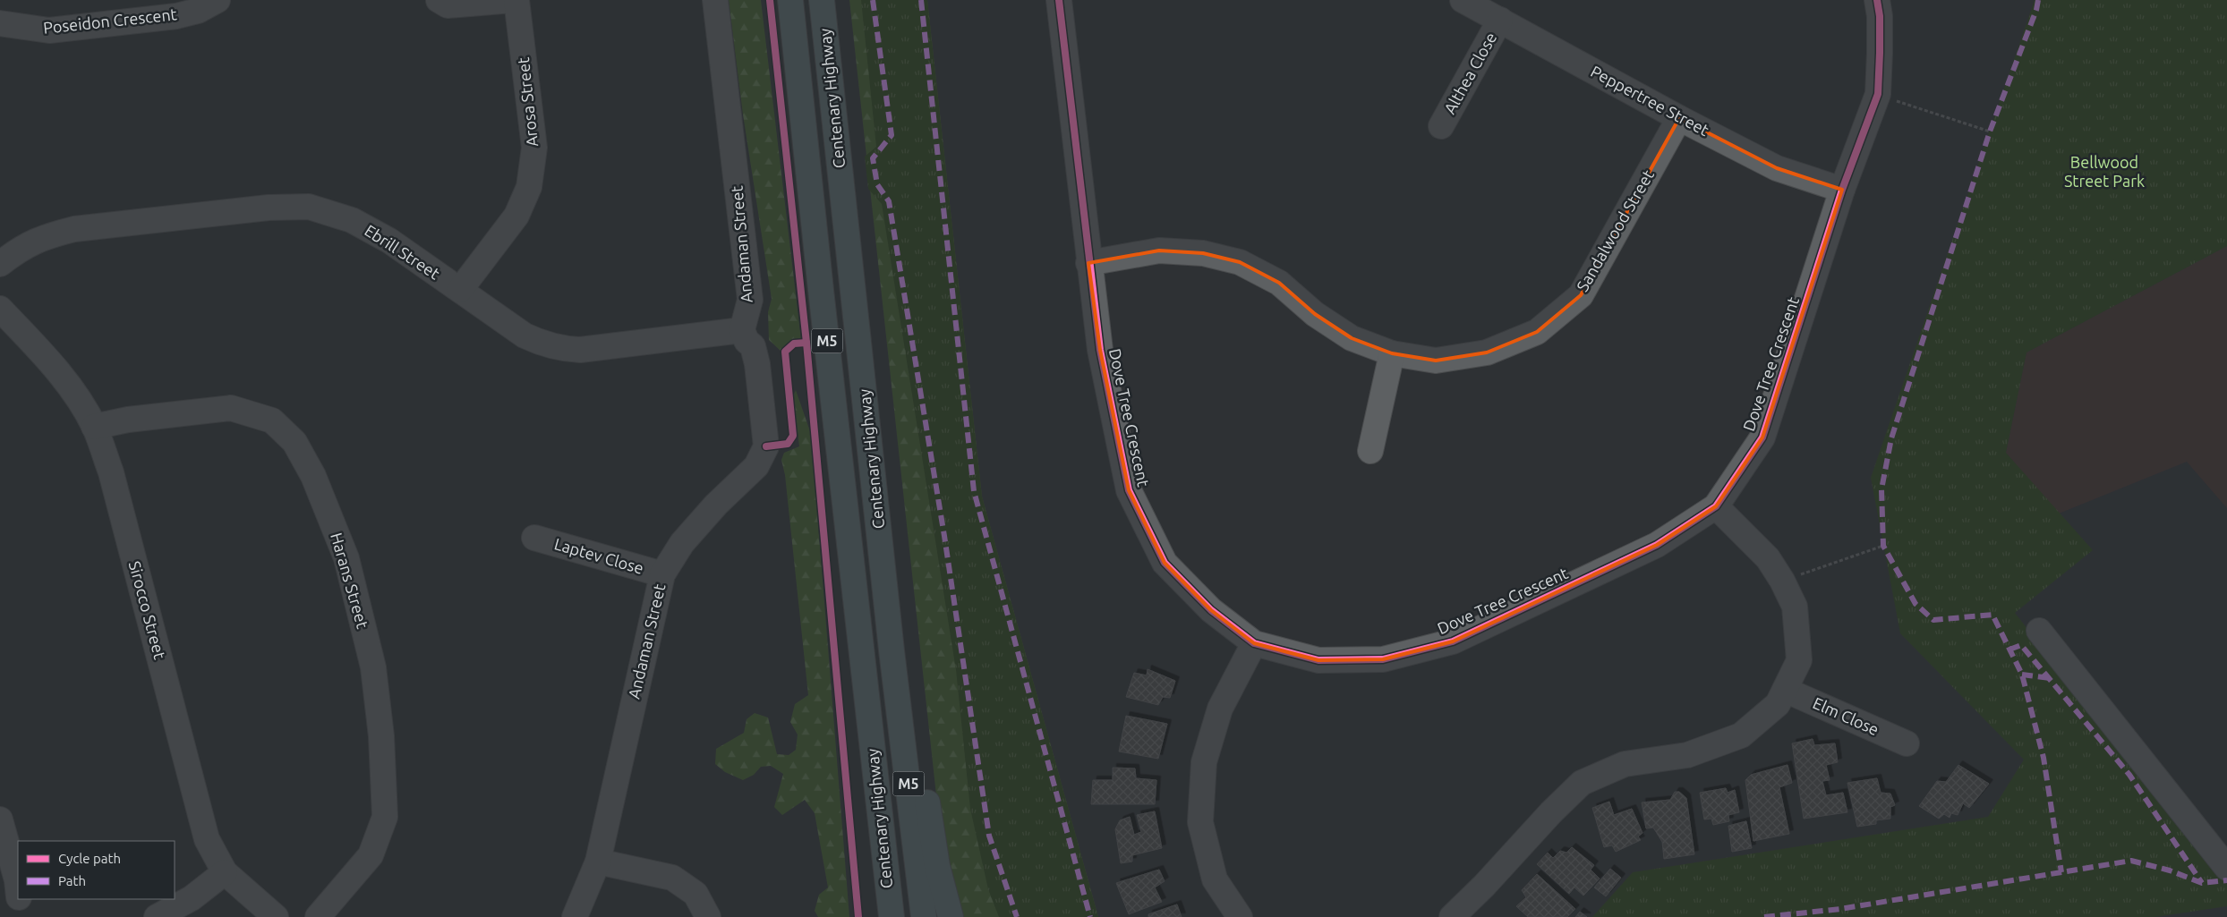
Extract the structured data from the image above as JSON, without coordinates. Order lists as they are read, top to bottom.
{
  "streets": {
    "highway": ["Centenary Highway", "M5"],
    "street": [
      "Poseidon Crescent",
      "Althea Close",
      "Peppertree Street",
      "Arosa Street",
      "Sandalwood Street",
      "Andaman Street",
      "Ebrill Street",
      "Dove Tree Crescent",
      "Laptev Close",
      "Harans Street",
      "Sirocco Street",
      "Elm Close"
    ]
  },
  "crossings": [
    ["Althea Close", "Peppertree Street"],
    ["Peppertree Street", "Sandalwood Street"],
    ["Peppertree Street", "Dove Tree Crescent"],
    ["Arosa Street", "Ebrill Street"],
    ["Sandalwood Street", "Dove Tree Crescent"],
    ["Andaman Street", "Ebrill Street"],
    ["Andaman Street", "Laptev Close"],
    ["Harans Street", "Sirocco Street"]
  ],
  "parks": ["Bellwood Street Park"],
  "legend": ["Cycle path", "Path"]
}
